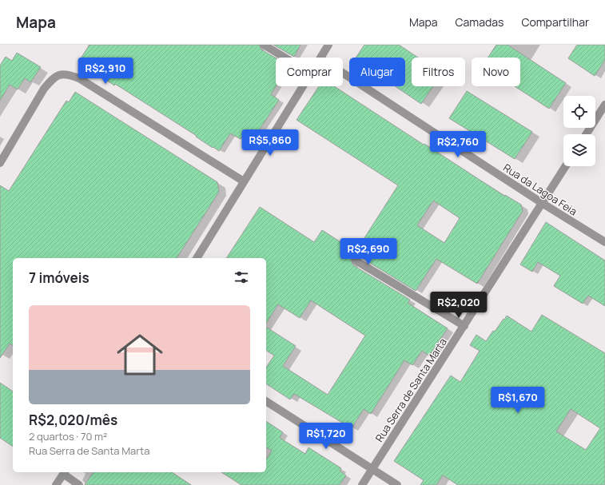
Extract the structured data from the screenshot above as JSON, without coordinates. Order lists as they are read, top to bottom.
{
  "streets": {
    "street": ["Rua da Lagoa Feia", "Rua Serra de Santa Marta"]
  },
  "crossings": [
    ["Rua da Lagoa Feia", "Rua Serra de Santa Marta"]
  ],
  "page": {
    "header": "Mapa",
    "nav": ["Mapa", "Camadas", "Compartilhar"],
    "price": [
      "R$2,910",
      "R$5,860",
      "R$2,760",
      "R$2,690",
      "R$2,020",
      "R$1,670",
      "R$1,720"
    ],
    "chip": [
      "Comprar",
      "Alugar",
      "Filtros",
      "Novo"
    ],
    "heading": "7 imóveis",
    "list": [
      {
        "name": "R$2,020/mês",
        "note": "2 quartos · 70 m² · Rua Serra de Santa Marta"
      }
    ]
  }
}
